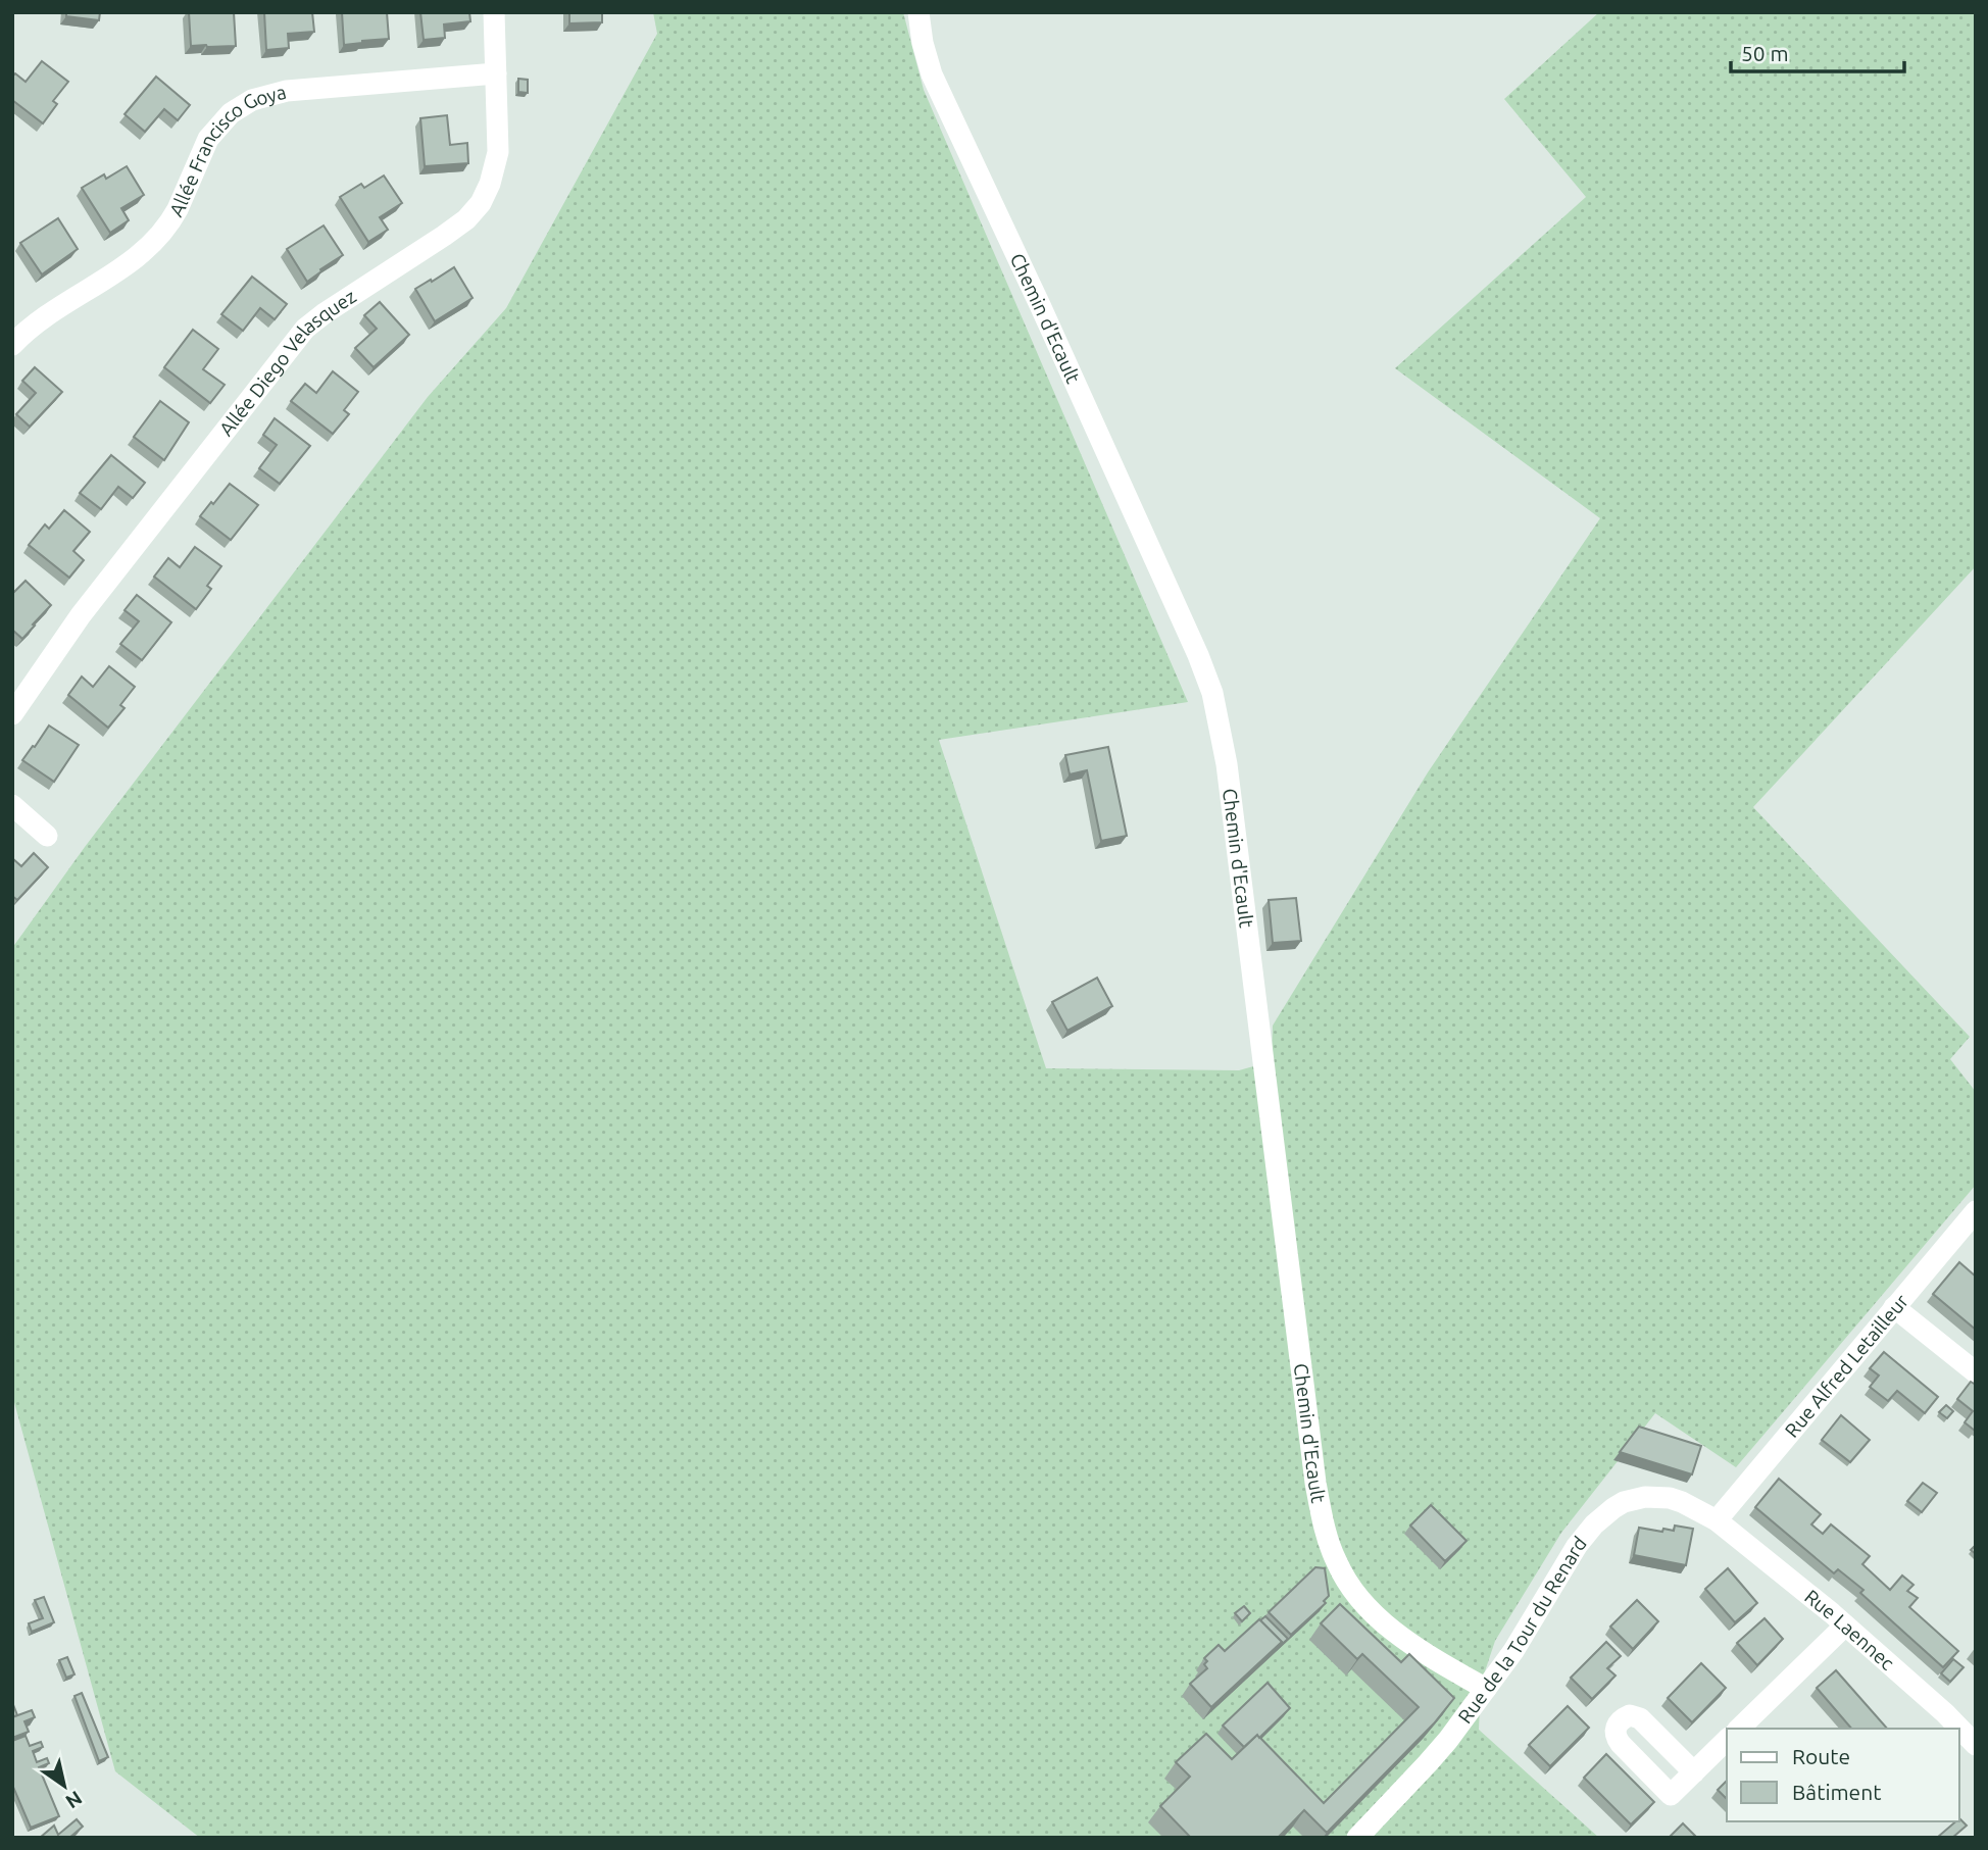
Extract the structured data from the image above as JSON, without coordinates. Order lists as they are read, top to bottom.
{
  "streets": {
    "street": [
      "Allée Francisco Goya",
      "Chemin d'Ecault",
      "Allée Diego Velasquez",
      "Rue Alfred Letailleur",
      "Rue Laennec",
      "Rue de la Tour du Renard"
    ]
  },
  "crossings": [
    ["Allée Francisco Goya", "Allée Diego Velasquez"],
    ["Chemin d'Ecault", "Rue de la Tour du Renard"],
    ["Rue Alfred Letailleur", "Rue Laennec"],
    ["Rue Alfred Letailleur", "Rue de la Tour du Renard"],
    ["Rue Laennec", "Rue de la Tour du Renard"]
  ],
  "legend": ["Route", "Bâtiment"],
  "scale_bar": "50 m",
  "north": "bottom right"
}
